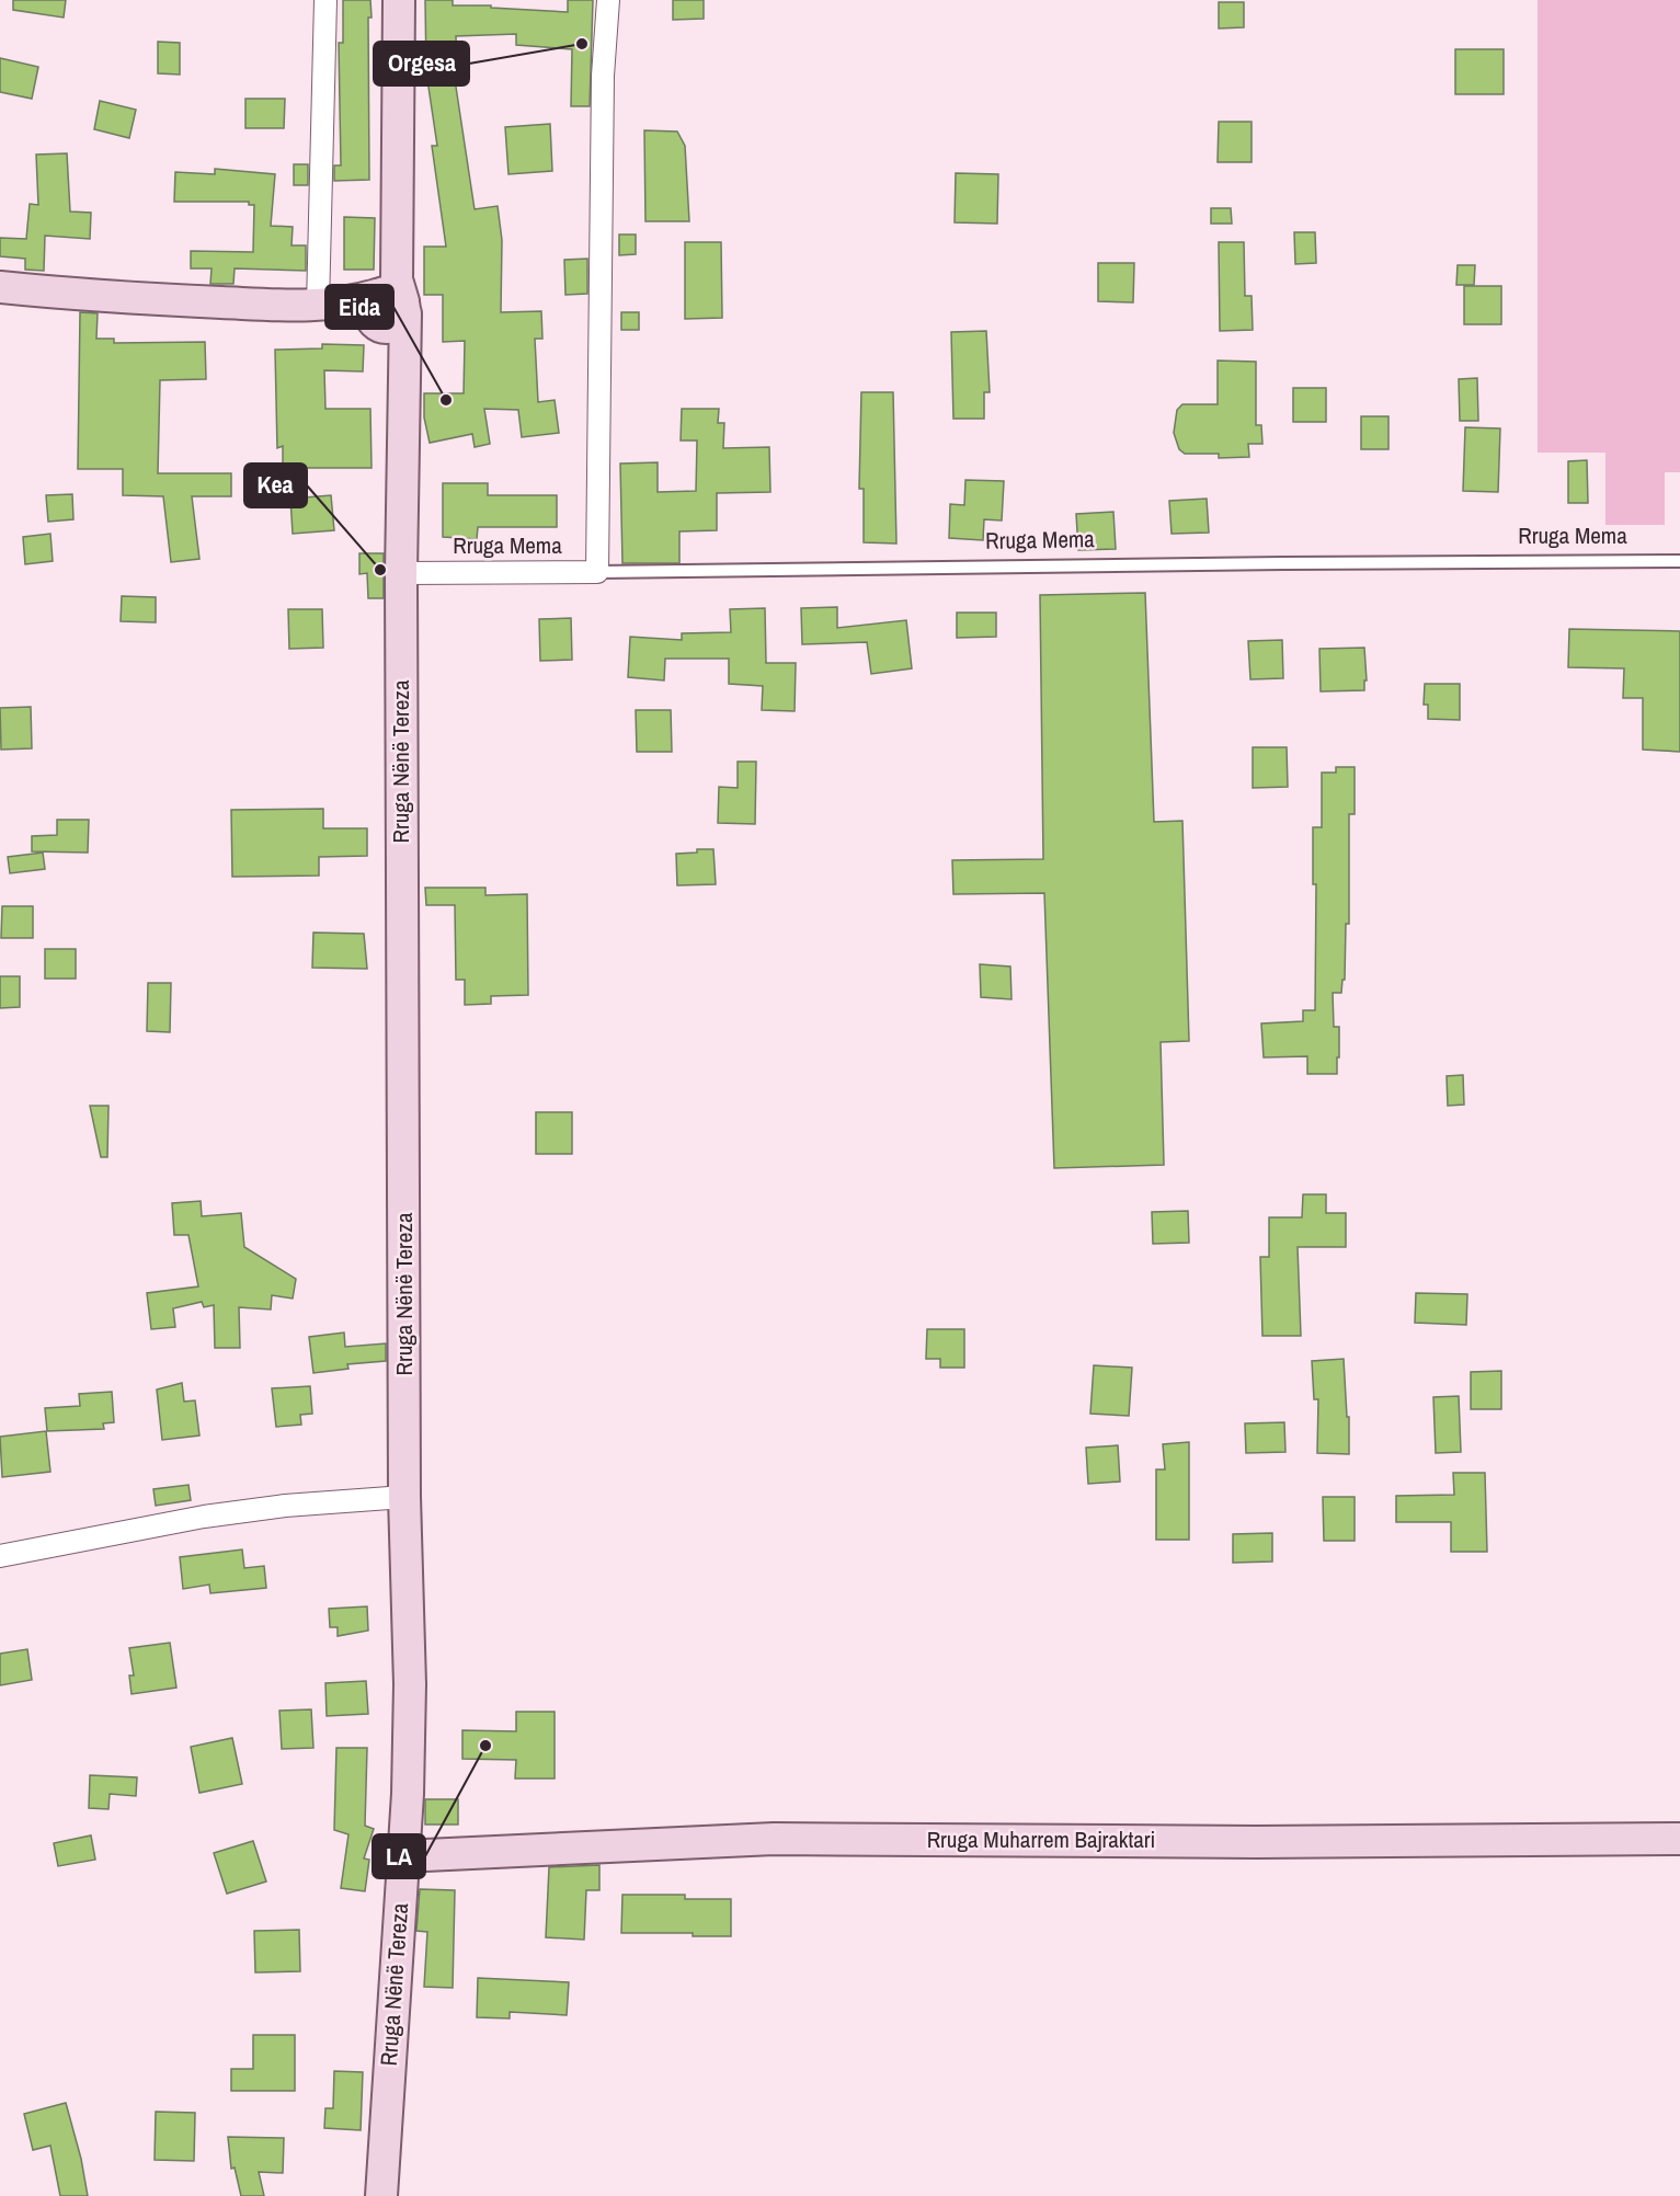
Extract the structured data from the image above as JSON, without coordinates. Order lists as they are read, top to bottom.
{
  "streets": {
    "main road": ["Rruga Nënë Tereza", "Rruga Muharrem Bajraktari"],
    "street": ["Rruga Mema"]
  },
  "crossings": [
    ["Rruga Mema", "Rruga Nënë Tereza"],
    ["Rruga Nënë Tereza", "Rruga Muharrem Bajraktari"]
  ],
  "places": [
    "Orgesa",
    "Eida",
    "Kea",
    "LA"
  ]
}
